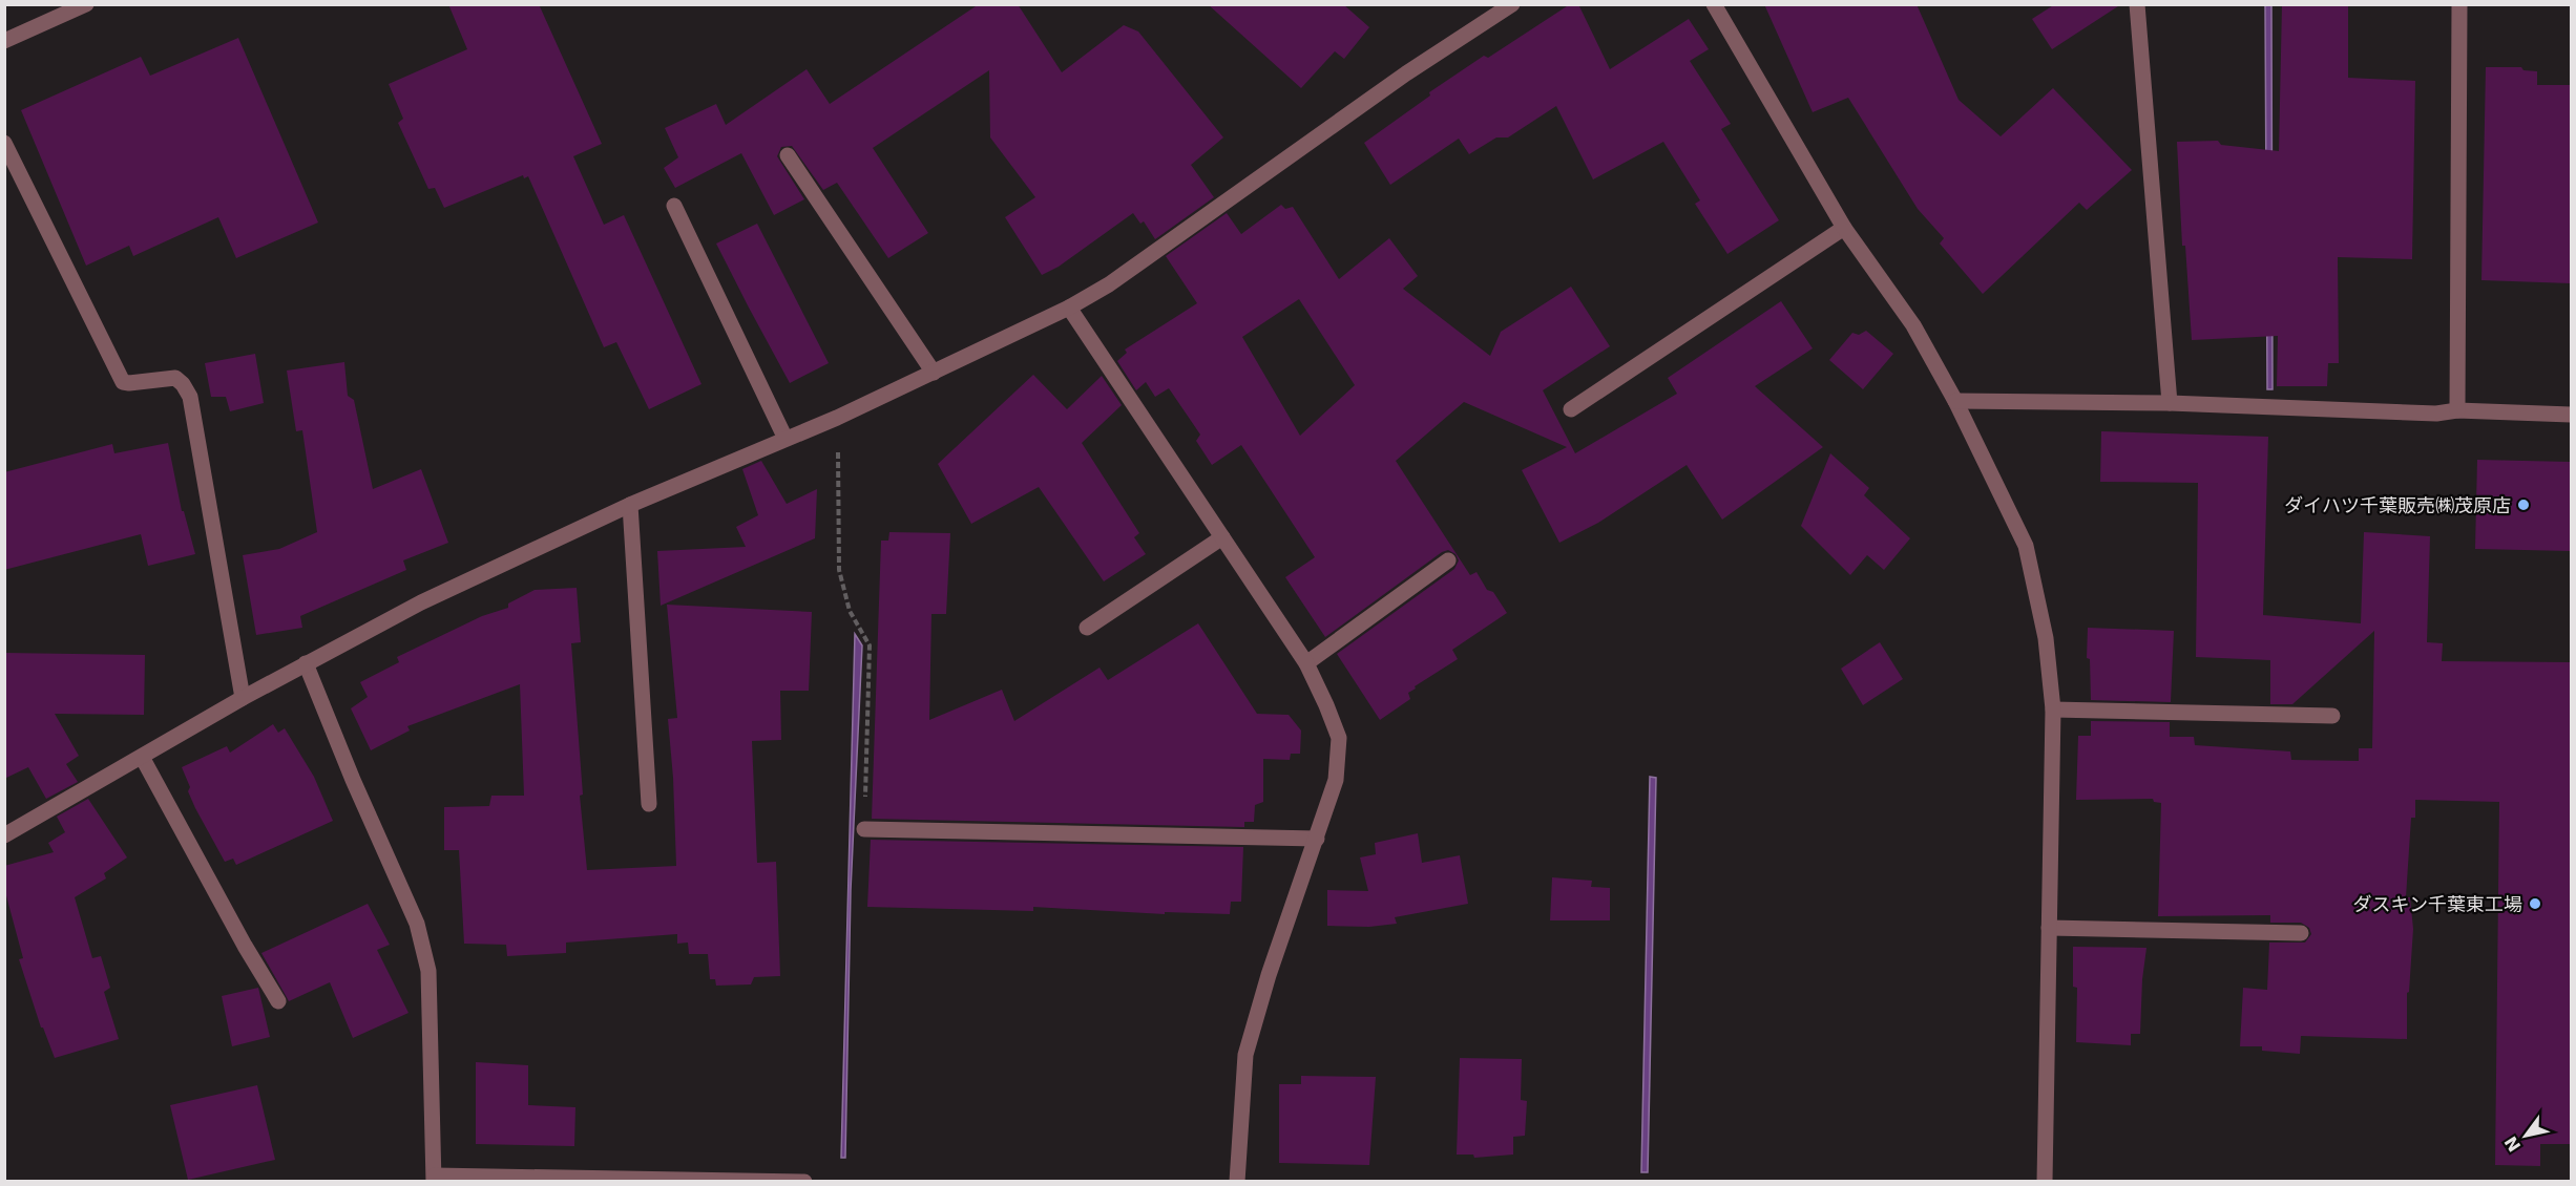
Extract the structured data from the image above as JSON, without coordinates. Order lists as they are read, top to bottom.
{
  "places": ["ダイハツ千葉販売㈱茂原店", "ダスキン千葉東工場"],
  "north": "bottom left"
}
